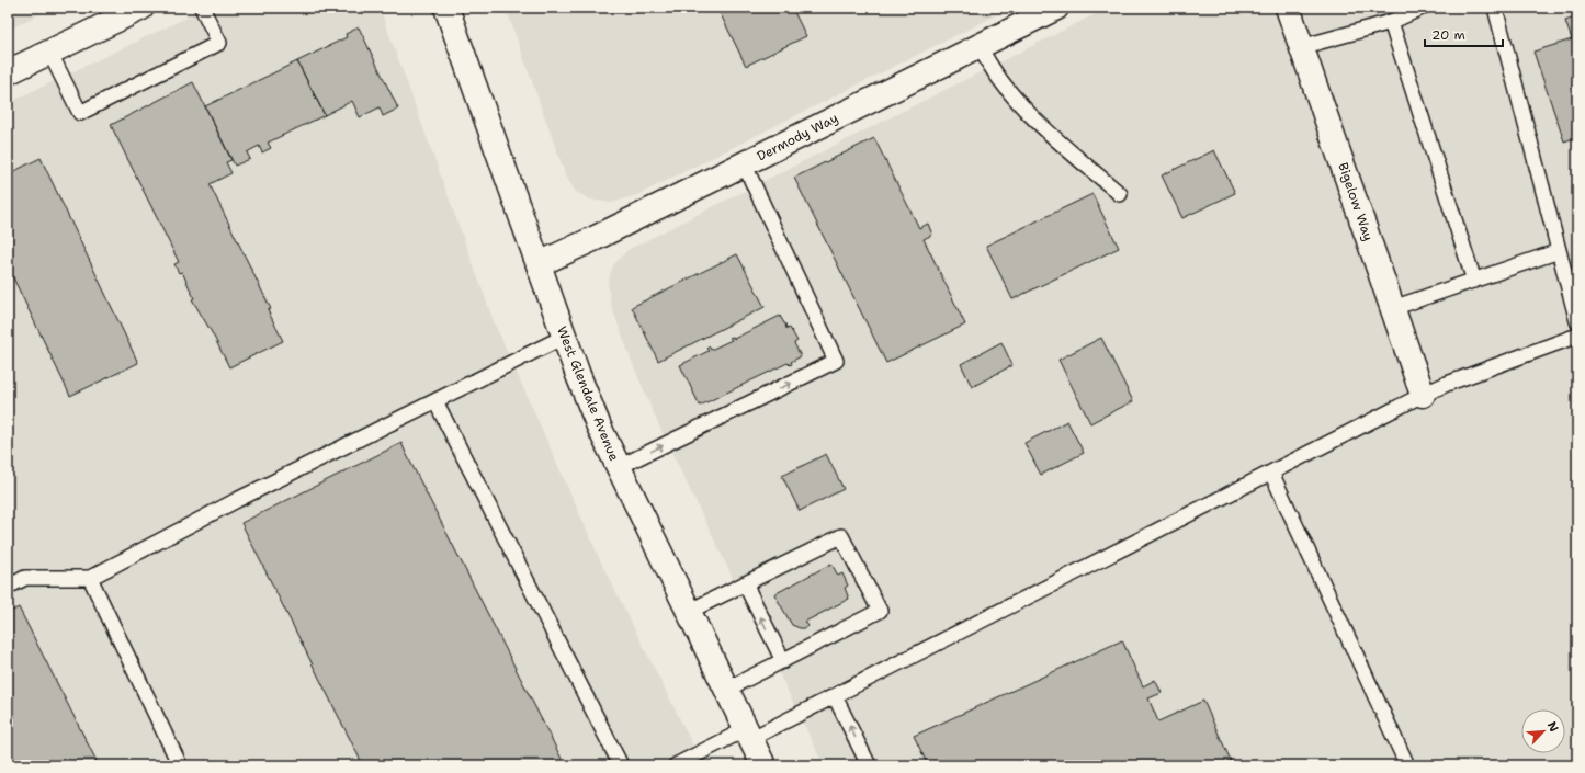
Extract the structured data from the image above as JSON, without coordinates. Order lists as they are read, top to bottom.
{
  "streets": {
    "street": ["Dermody Way", "Bigelow Way", "West Glendale Avenue"]
  },
  "crossings": [
    ["Dermody Way", "West Glendale Avenue"]
  ],
  "scale_bar": "20 m",
  "north": "top right"
}
